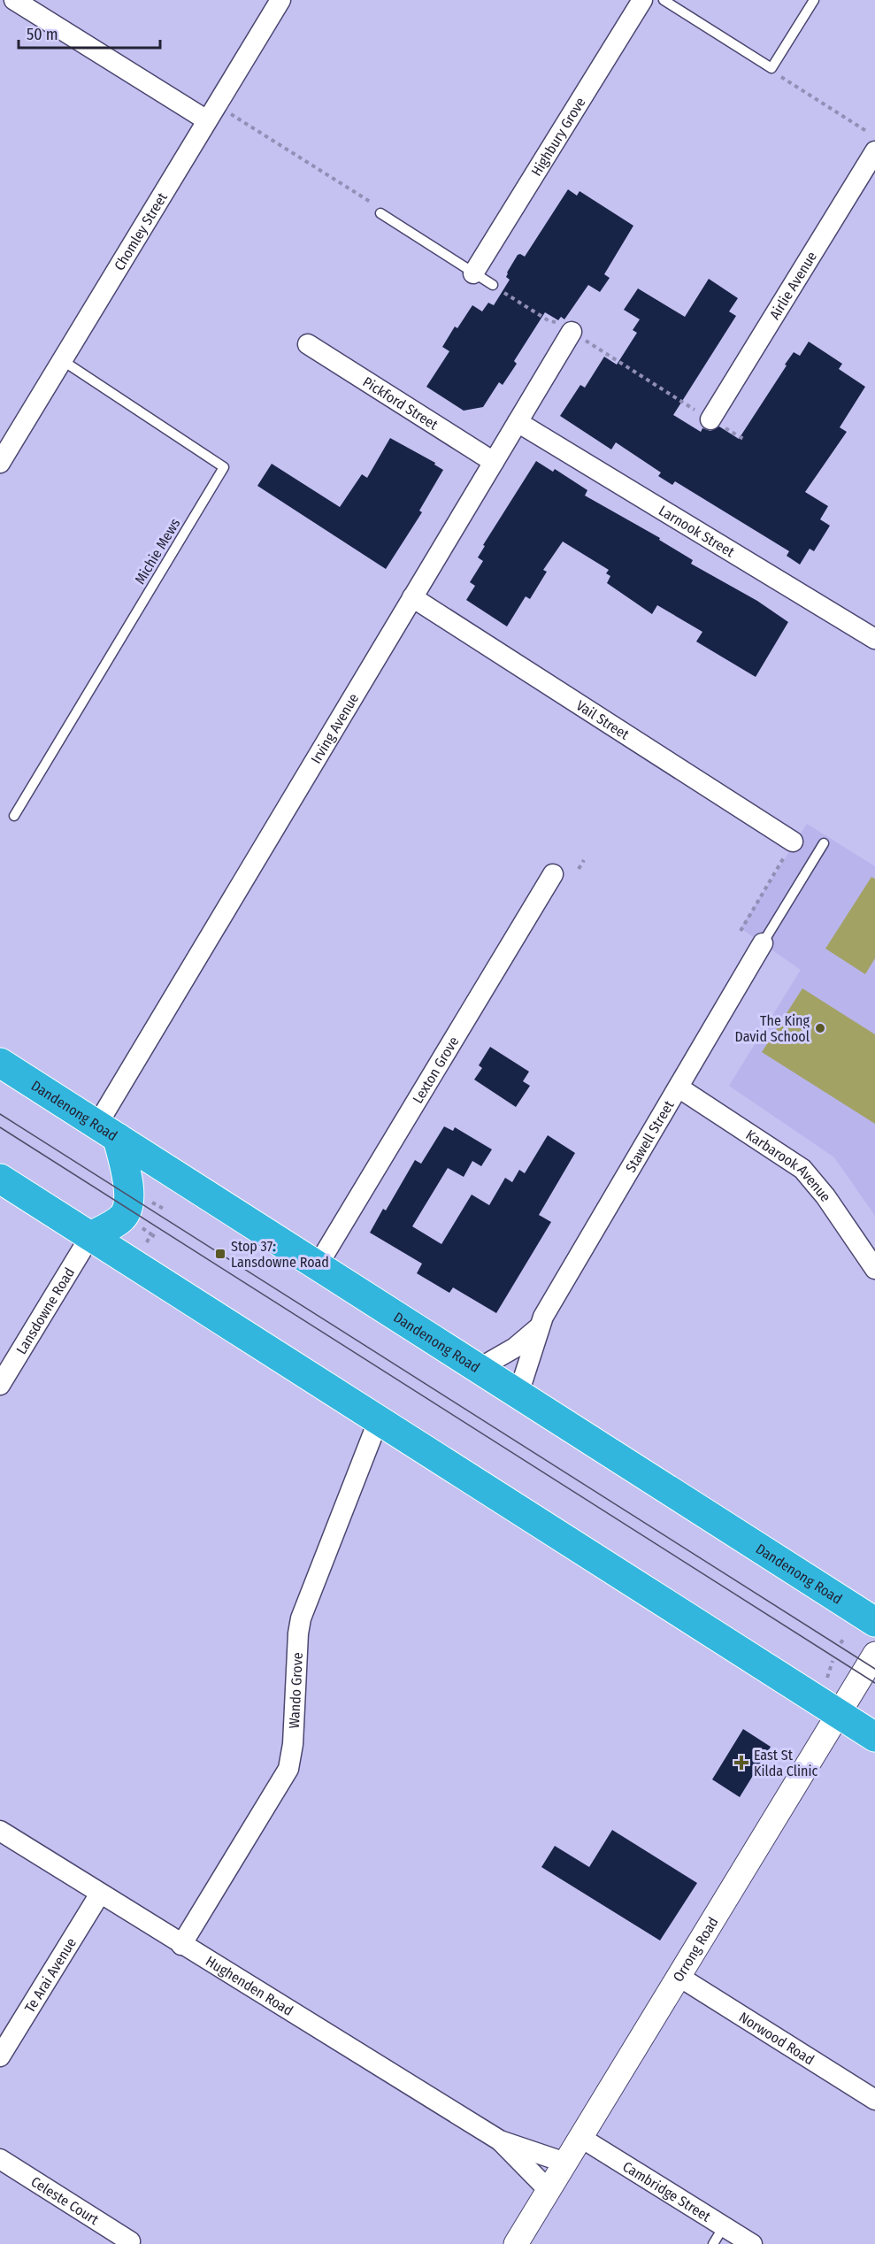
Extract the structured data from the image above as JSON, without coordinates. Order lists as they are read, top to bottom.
{
  "streets": {
    "highway": ["Dandenong Road"],
    "street": [
      "Highbury Grove",
      "Chomley Street",
      "Airlie Avenue",
      "Pickford Street",
      "Larnook Street",
      "Vail Street",
      "Irving Avenue",
      "Lexton Grove",
      "Stawell Street",
      "Karbarook Avenue",
      "Lansdowne Road",
      "Wando Grove",
      "Orrong Road",
      "Te Arai Avenue",
      "Hughenden Road",
      "Norwood Road",
      "Cambridge Street",
      "Celeste Court"
    ],
    "lane": ["Michie Mews"]
  },
  "crossings": [
    ["Chomley Street", "Michie Mews"],
    ["Pickford Street", "Irving Avenue"],
    ["Larnook Street", "Irving Avenue"],
    ["Vail Street", "Irving Avenue"],
    ["Irving Avenue", "Dandenong Road"],
    ["Lexton Grove", "Dandenong Road"],
    ["Dandenong Road", "Stawell Street"],
    ["Stawell Street", "Karbarook Avenue"],
    ["Wando Grove", "Hughenden Road"],
    ["Orrong Road", "Hughenden Road"],
    ["Orrong Road", "Norwood Road"],
    ["Orrong Road", "Cambridge Street"],
    ["Te Arai Avenue", "Hughenden Road"]
  ],
  "places": {
    "other": ["The King David School"],
    "transit": ["Stop 37: Lansdowne Road"],
    "health": ["East St Kilda Clinic"]
  },
  "scale_bar": "50 m"
}
